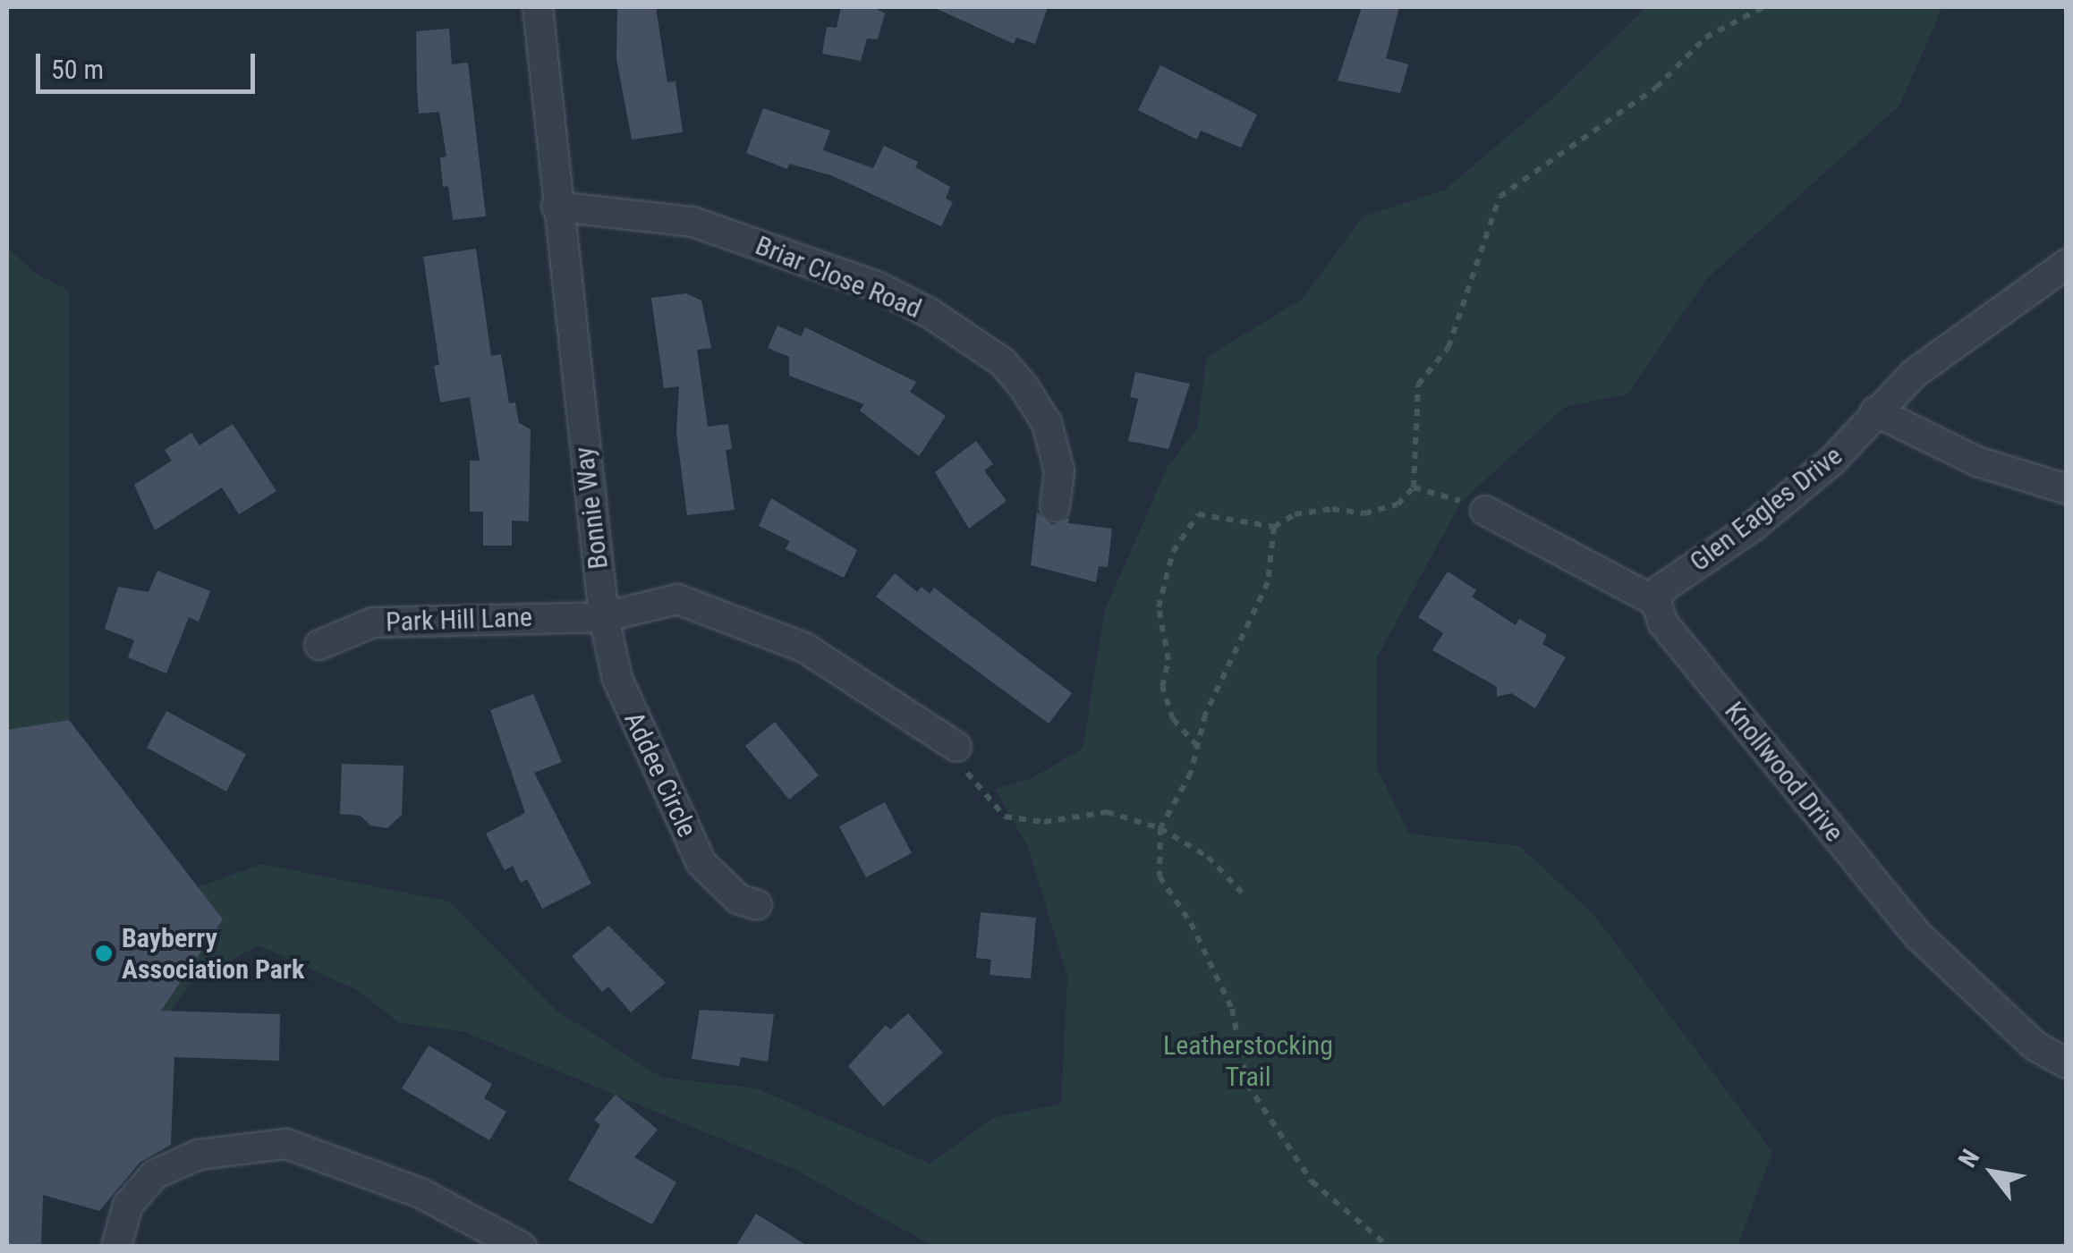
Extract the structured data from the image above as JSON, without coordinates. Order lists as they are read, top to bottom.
{
  "streets": {
    "street": [
      "Briar Close Road",
      "Bonnie Way",
      "Glen Eagles Drive",
      "Park Hill Lane",
      "Knollwood Drive",
      "Addee Circle"
    ]
  },
  "crossings": [
    ["Briar Close Road", "Bonnie Way"],
    ["Bonnie Way", "Park Hill Lane"],
    ["Bonnie Way", "Addee Circle"],
    ["Glen Eagles Drive", "Knollwood Drive"],
    ["Park Hill Lane", "Addee Circle"]
  ],
  "parks": ["Leatherstocking Trail"],
  "places": ["Bayberry Association Park"],
  "scale_bar": "50 m",
  "north": "top left"
}
